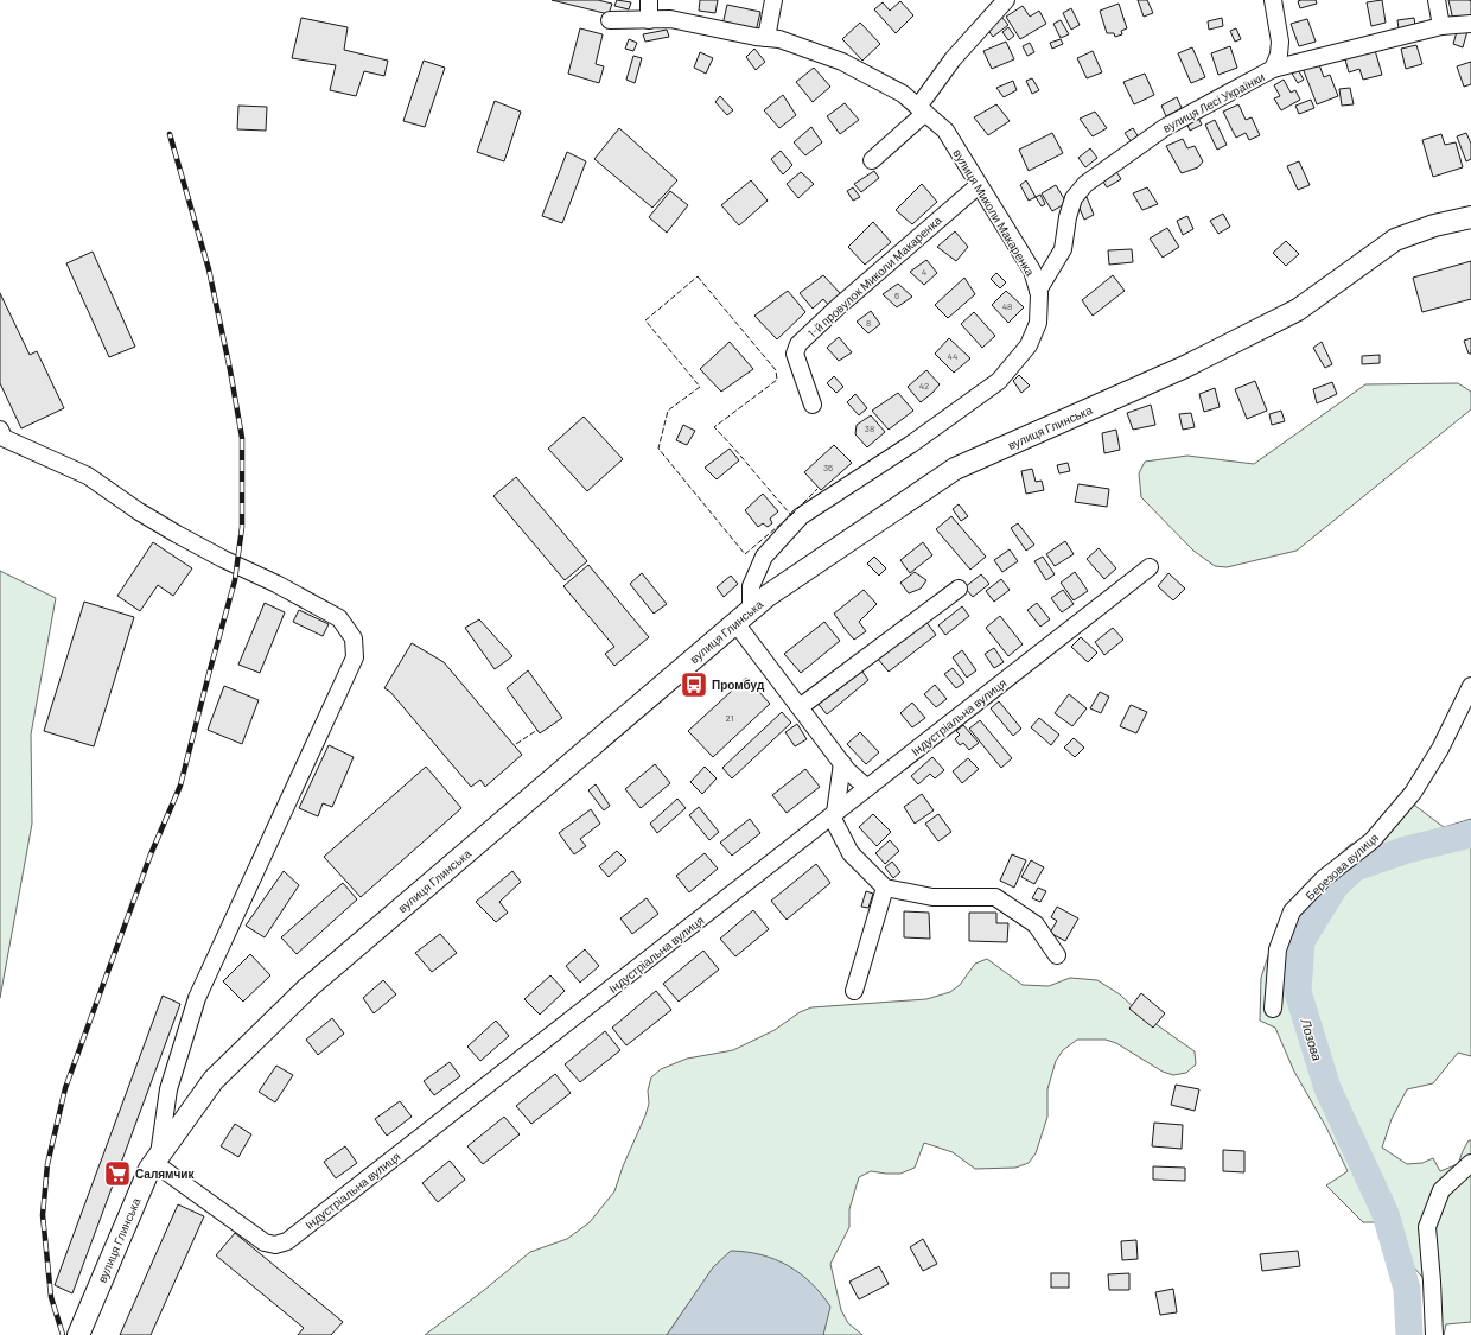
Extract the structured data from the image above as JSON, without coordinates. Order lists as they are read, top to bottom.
{
  "streets": {
    "main road": ["вулиця Глинська"],
    "street": [
      "вулиця Лесі Українки",
      "вулиця Миколи Макаренка",
      "1-й провулок Миколи Макаренка",
      "Індустріальна вулиця",
      "Березова вулиця"
    ]
  },
  "crossings": [
    ["вулиця Лесі Українки", "вулиця Миколи Макаренка"],
    ["вулиця Миколи Макаренка", "1-й провулок Миколи Макаренка"],
    ["вулиця Миколи Макаренка", "вулиця Глинська"],
    ["вулиця Глинська", "Індустріальна вулиця"]
  ],
  "water": ["Лозова"],
  "places": {
    "bus stop": ["Промбуд"],
    "supermarket": ["Салямчик"]
  },
  "house_numbers": [
    "4",
    "6",
    "48",
    "8",
    "44",
    "42",
    "38",
    "36",
    "21"
  ]
}
